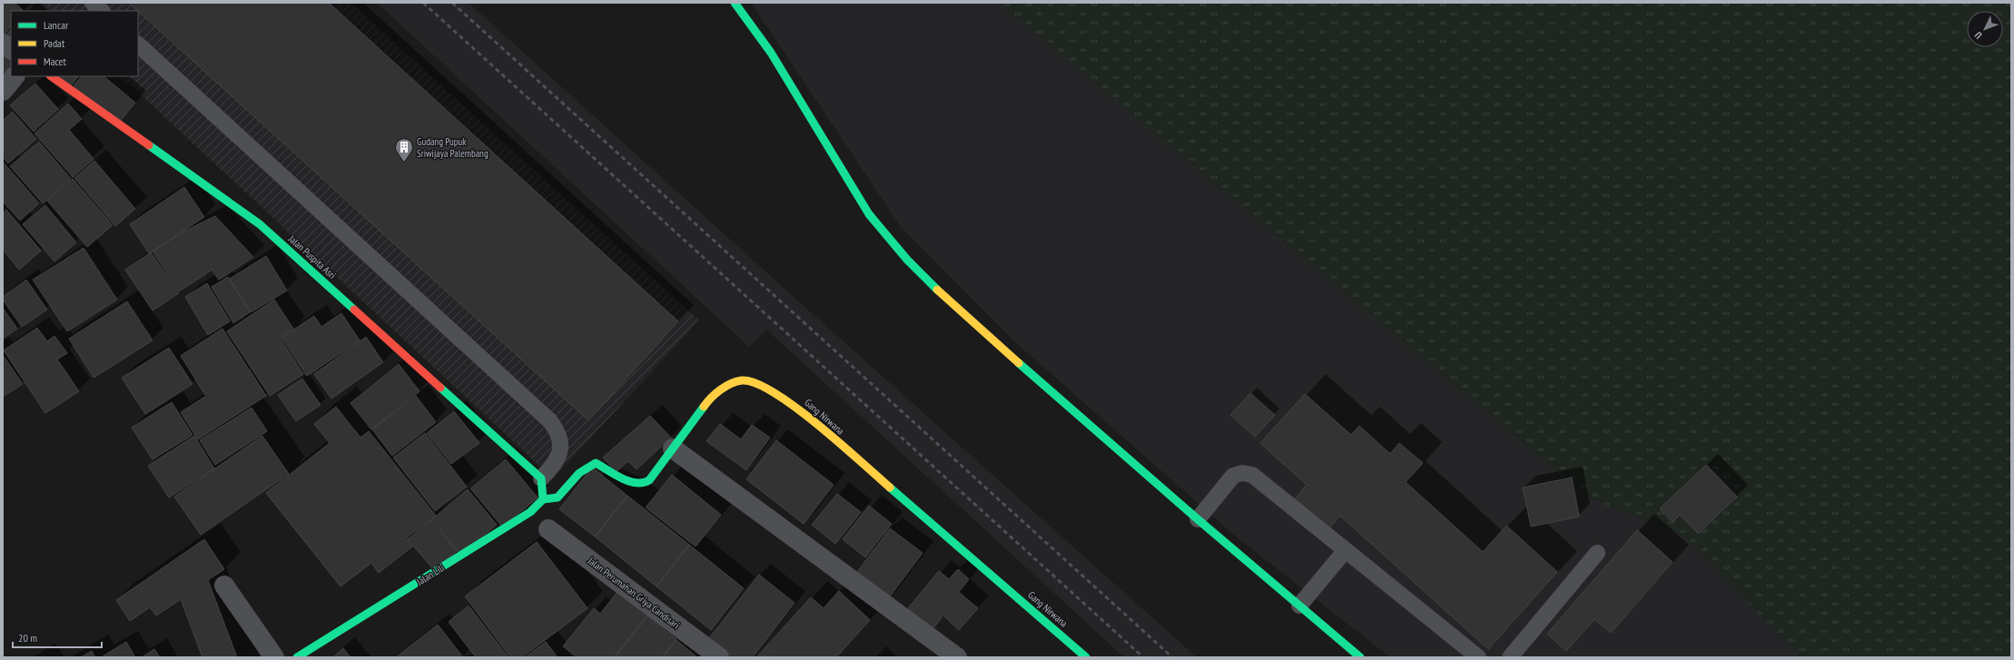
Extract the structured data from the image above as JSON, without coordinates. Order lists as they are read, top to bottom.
{
  "streets": {
    "street": [
      "Jalan Puspita Asri",
      "Gang Nirwana",
      "Jalan Lili",
      "Jalan Perumahan Griya Candisari"
    ]
  },
  "crossings": [
    ["Gang Nirwana", "Jalan Lili"]
  ],
  "places": {
    "building": ["Gudang Pupuk Sriwijaya Palembang"]
  },
  "legend": ["Lancar", "Padat", "Macet"],
  "scale_bar": "20 m",
  "north": "bottom left"
}
